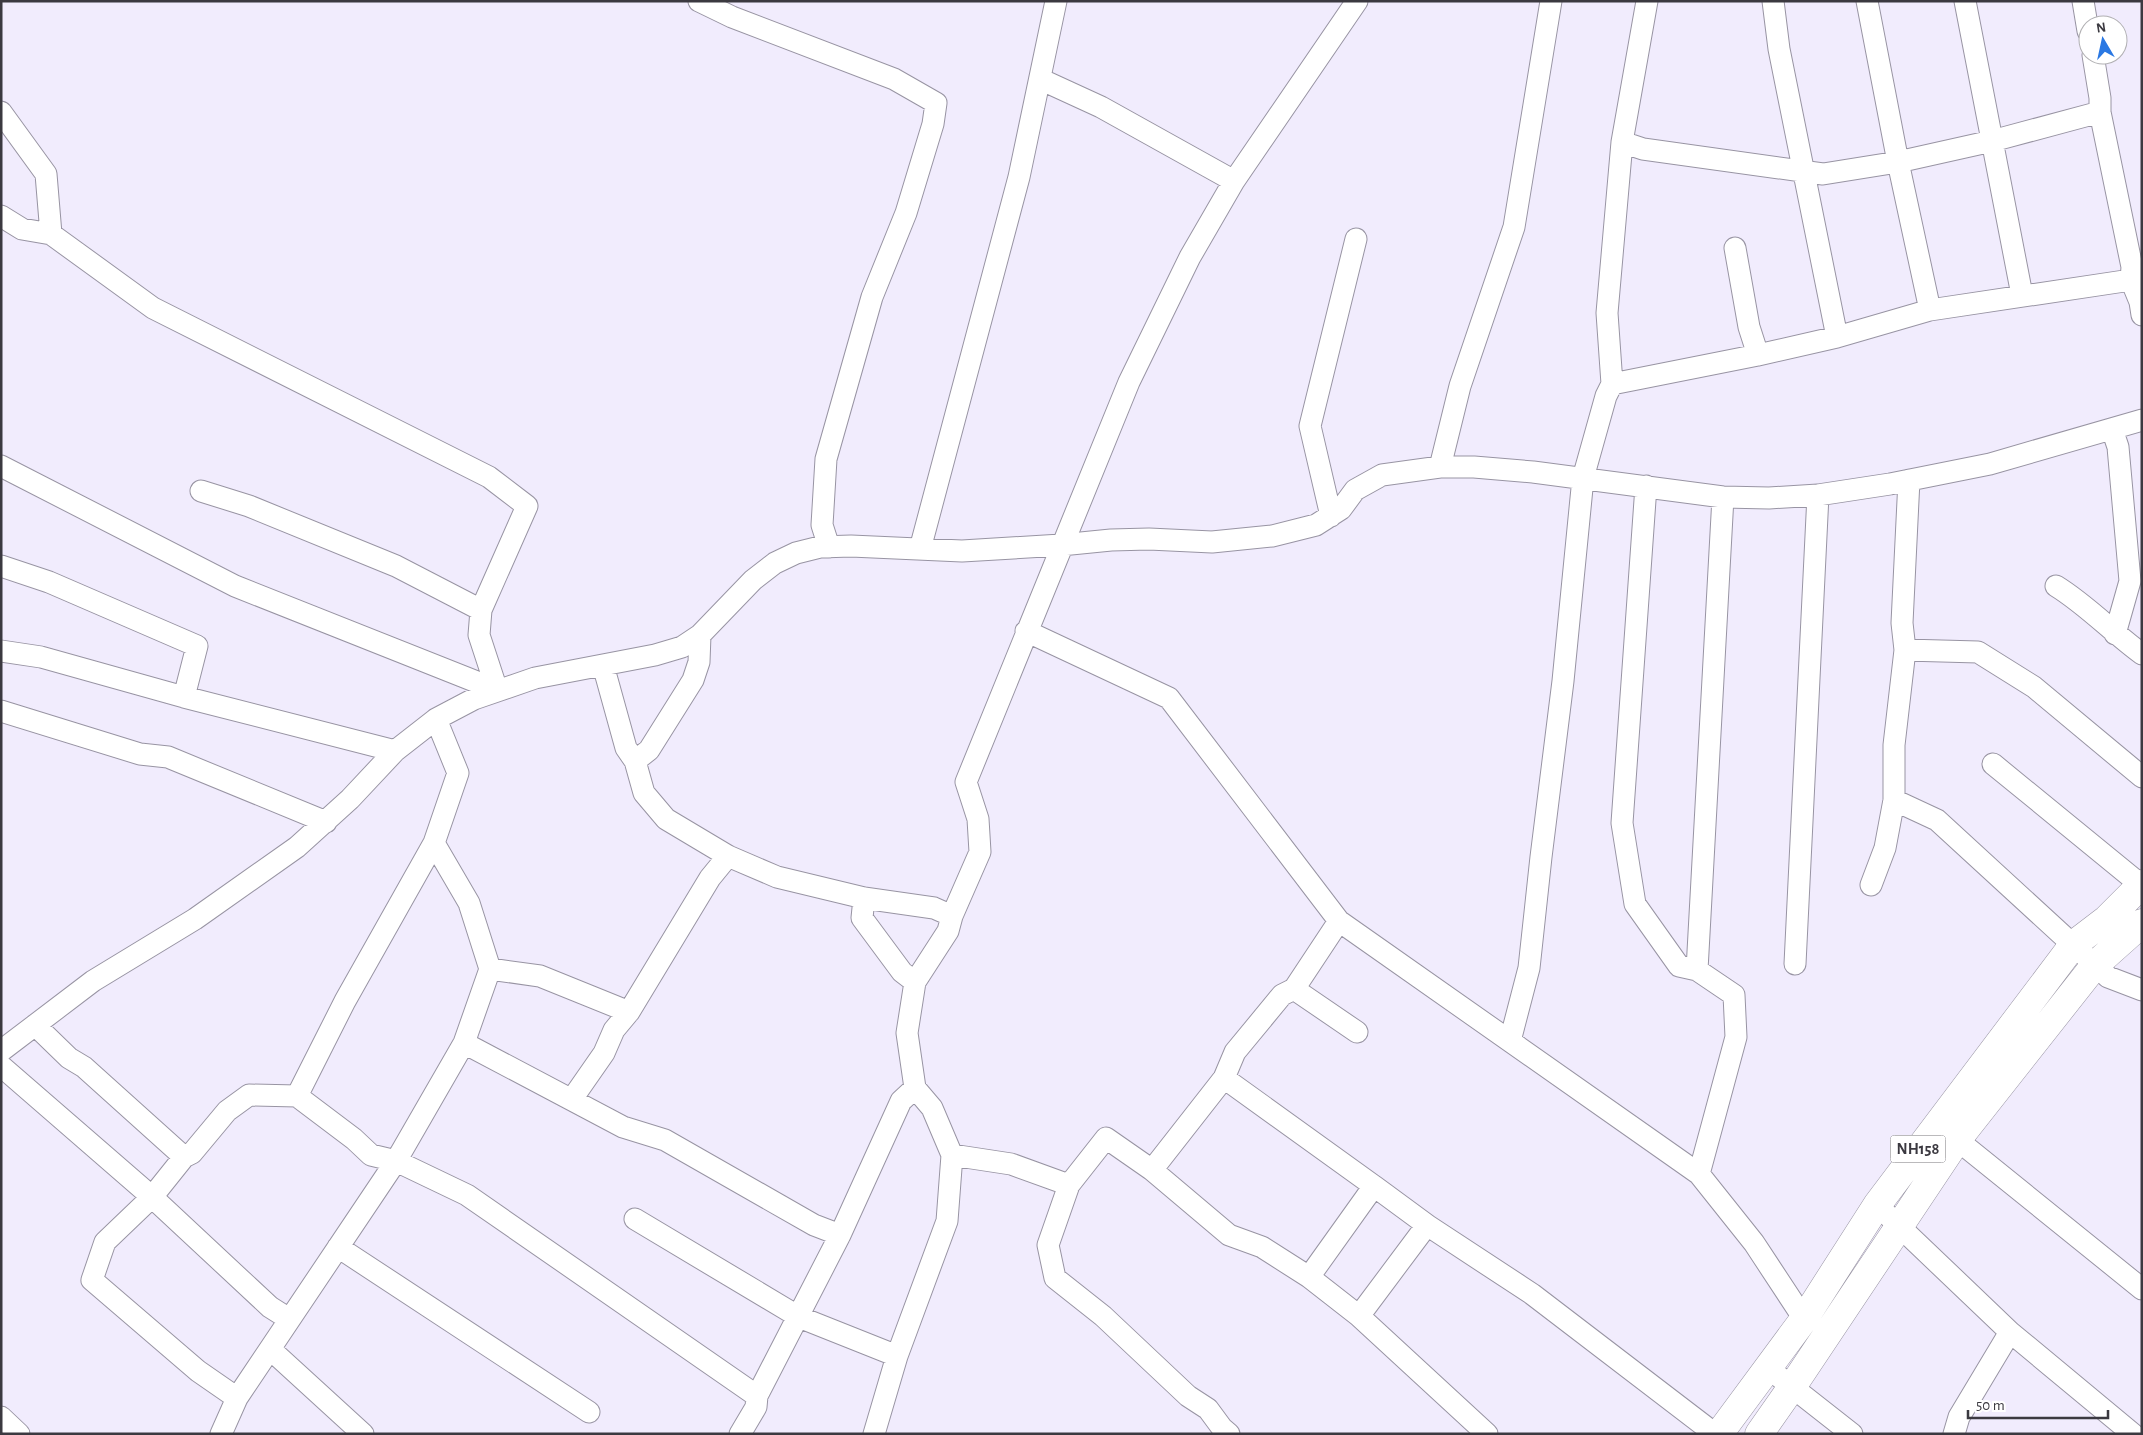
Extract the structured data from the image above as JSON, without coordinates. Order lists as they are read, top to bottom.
{
  "streets": {
    "highway": ["NH158"]
  },
  "scale_bar": "50 m",
  "north": "top"
}
